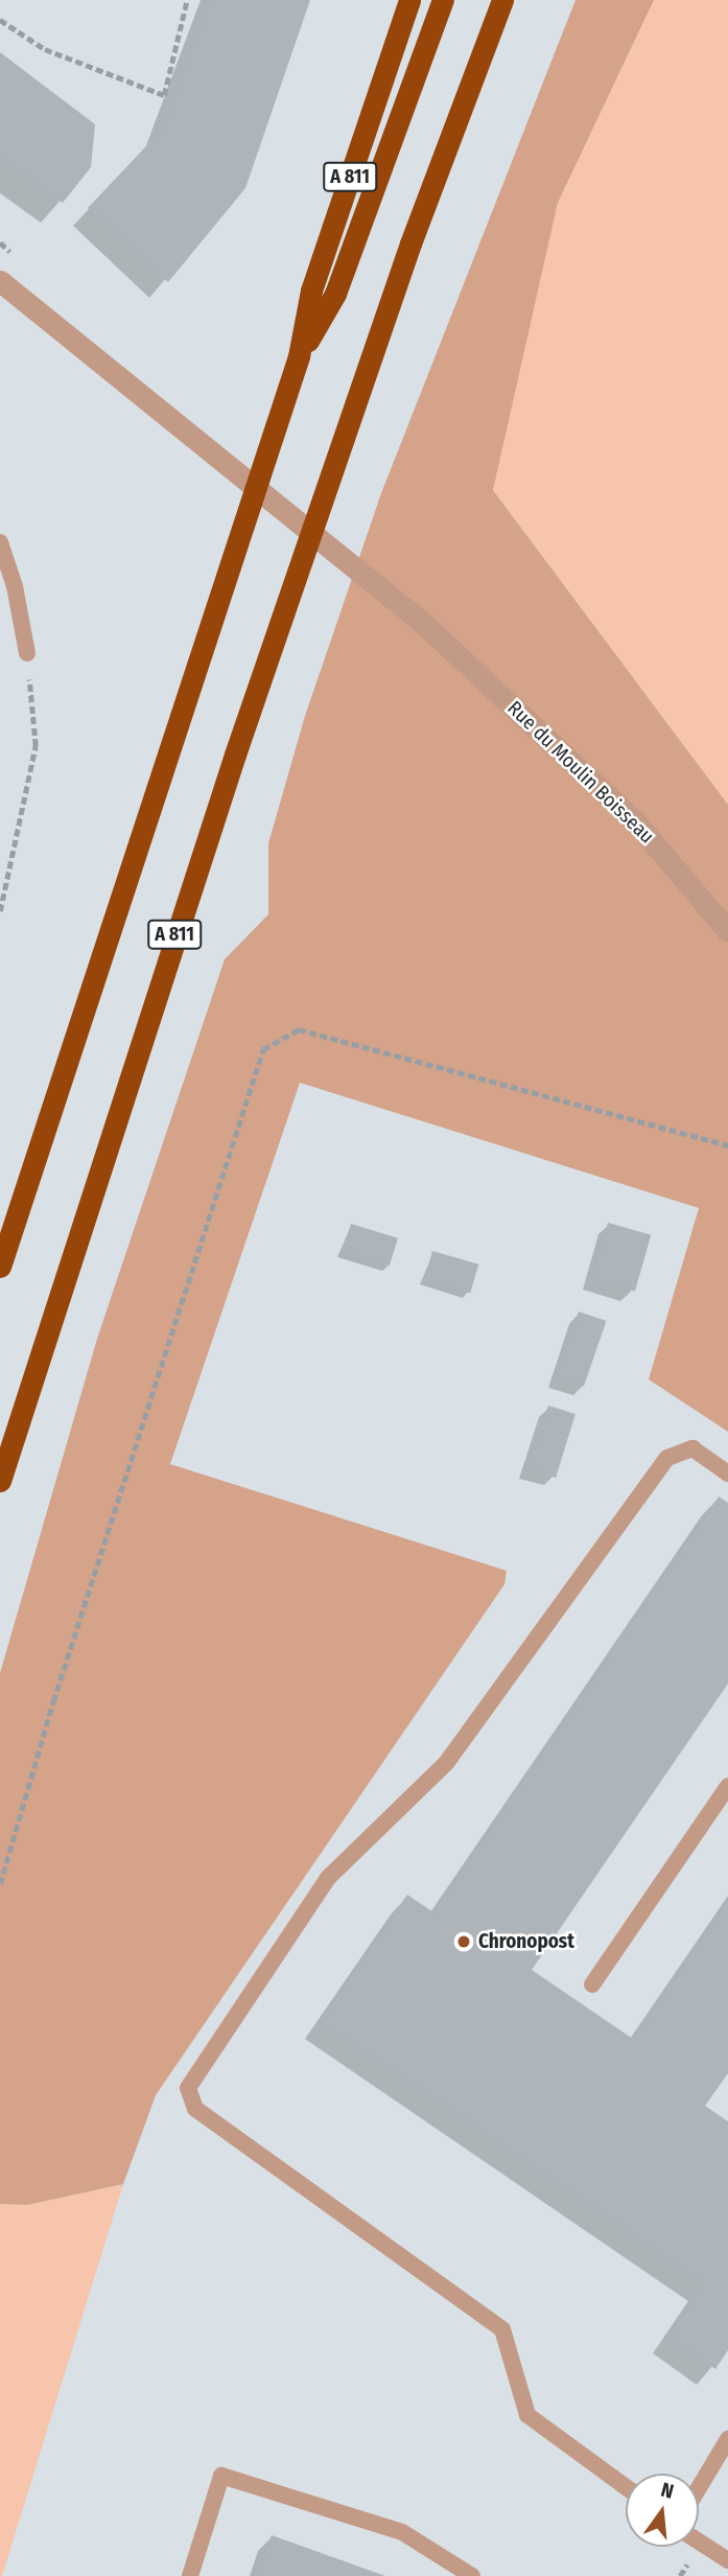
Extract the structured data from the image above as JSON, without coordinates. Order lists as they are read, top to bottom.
{
  "streets": {
    "highway": ["A 811"],
    "street": ["Rue du Moulin Boisseau"]
  },
  "places": ["Chronopost"],
  "north": "top"
}
